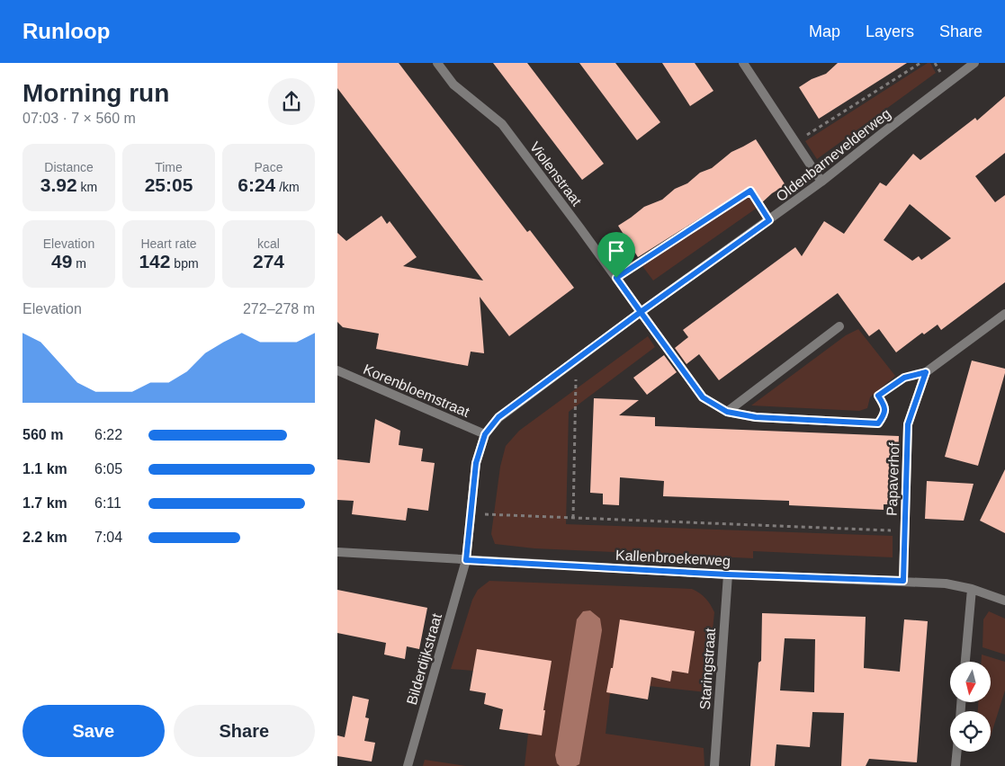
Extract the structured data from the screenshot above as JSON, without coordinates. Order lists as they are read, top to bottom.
{
  "streets": {
    "street": [
      "Oldenbarnevelderweg",
      "Violenstraat",
      "Korenbloemstraat",
      "Papaverhof",
      "Kallenbroekerweg",
      "Bilderdijkstraat",
      "Staringstraat"
    ]
  },
  "crossings": [
    ["Oldenbarnevelderweg", "Violenstraat"],
    ["Oldenbarnevelderweg", "Korenbloemstraat"],
    ["Oldenbarnevelderweg", "Kallenbroekerweg"],
    ["Oldenbarnevelderweg", "Bilderdijkstraat"],
    ["Papaverhof", "Kallenbroekerweg"],
    ["Kallenbroekerweg", "Bilderdijkstraat"],
    ["Kallenbroekerweg", "Staringstraat"]
  ],
  "north": "bottom",
  "page": {
    "header": "Runloop",
    "nav": ["Map", "Layers", "Share"],
    "heading": ["Morning run", "07:03 · 7 × 560 m"],
    "stats": [
      ["Distance", "3.92 km"],
      ["Time", "25:05"],
      ["Pace", "6:24 /km"],
      ["Elevation", "49 m"],
      ["Heart rate", "142 bpm"],
      ["kcal", "274"]
    ],
    "chart": ["Elevation", "272–278 m"],
    "list": [
      {
        "name": "560 m",
        "note": "6:22"
      },
      {
        "name": "1.1 km",
        "note": "6:05"
      },
      {
        "name": "1.7 km",
        "note": "6:11"
      },
      {
        "name": "2.2 km",
        "note": "7:04"
      }
    ],
    "buttons": ["Save", "Share"]
  }
}
